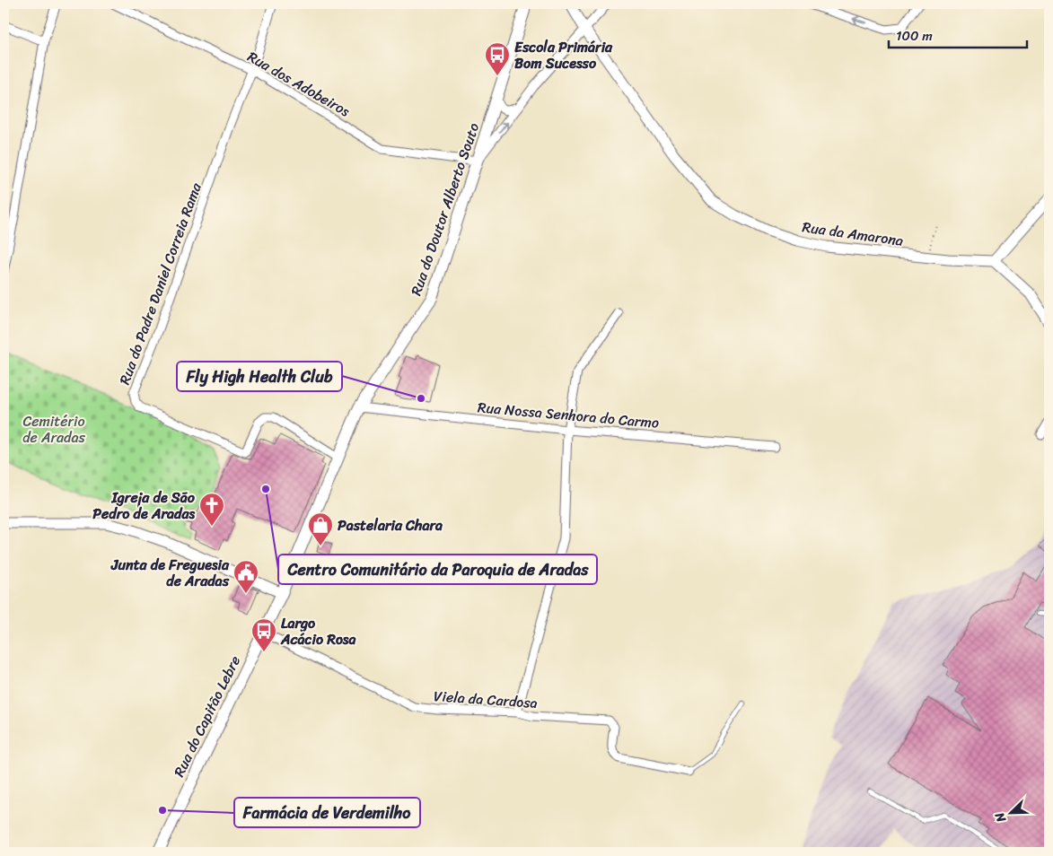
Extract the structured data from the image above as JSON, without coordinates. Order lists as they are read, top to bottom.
{
  "streets": {
    "main road": ["Rua do Doutor Alberto Souto", "Rua do Capitão Lebre"],
    "street": [
      "Rua dos Adobeiros",
      "Rua da Amarona",
      "Rua do Padre Daniel Correia Rama",
      "Rua Nossa Senhora do Carmo",
      "Viela da Cardosa"
    ]
  },
  "crossings": [
    ["Rua dos Adobeiros", "Rua do Doutor Alberto Souto"],
    ["Rua dos Adobeiros", "Rua do Padre Daniel Correia Rama"],
    ["Rua do Doutor Alberto Souto", "Rua do Padre Daniel Correia Rama"],
    ["Rua do Doutor Alberto Souto", "Rua Nossa Senhora do Carmo"],
    ["Rua do Doutor Alberto Souto", "Rua do Capitão Lebre"],
    ["Viela da Cardosa", "Rua do Capitão Lebre"]
  ],
  "parks": ["Cemitério de Aradas"],
  "places": {
    "bus stop": ["Escola Primária Bom Sucesso", "Largo Acácio Rosa"],
    "other": ["Fly High Health Club", "Centro Comunitário da Paroquia de Aradas", "Farmácia de Verdemilho"],
    "church": ["Igreja de São Pedro de Aradas"],
    "shop": ["Pastelaria Chara"],
    "public building": ["Junta de Freguesia de Aradas"]
  },
  "scale_bar": "100 m",
  "north": "bottom left"
}
